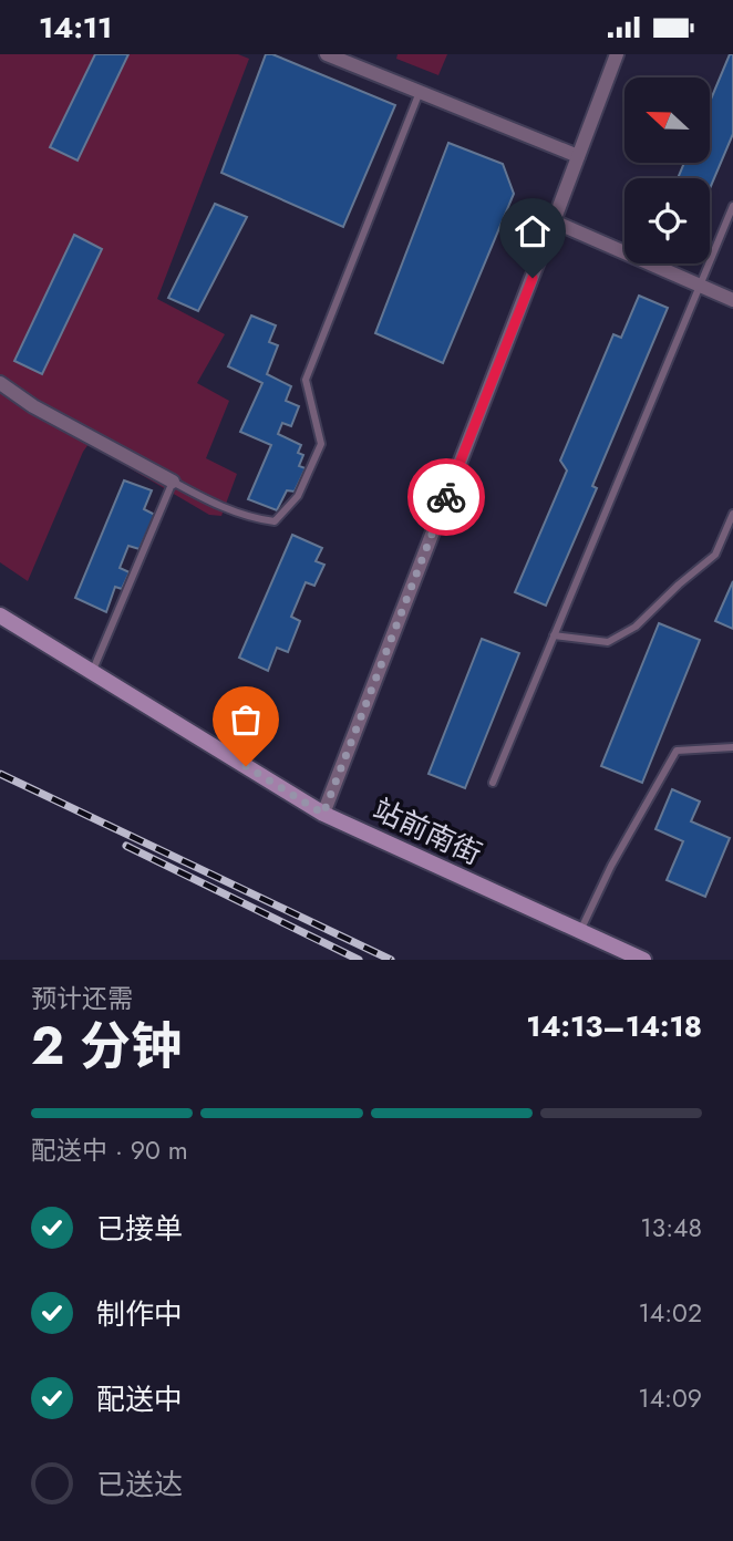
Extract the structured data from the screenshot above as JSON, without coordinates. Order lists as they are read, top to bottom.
{
  "streets": {
    "main road": ["站前南街"]
  },
  "north": "left",
  "page": {
    "status": "14:11",
    "heading": ["2 分钟", "预计还需", "14:13–14:18"],
    "bar": "配送中 · 90 m",
    "list": [
      ["已接单", "13:48"],
      ["制作中", "14:02"],
      ["配送中", "14:09"],
      "已送达"
    ]
  }
}
